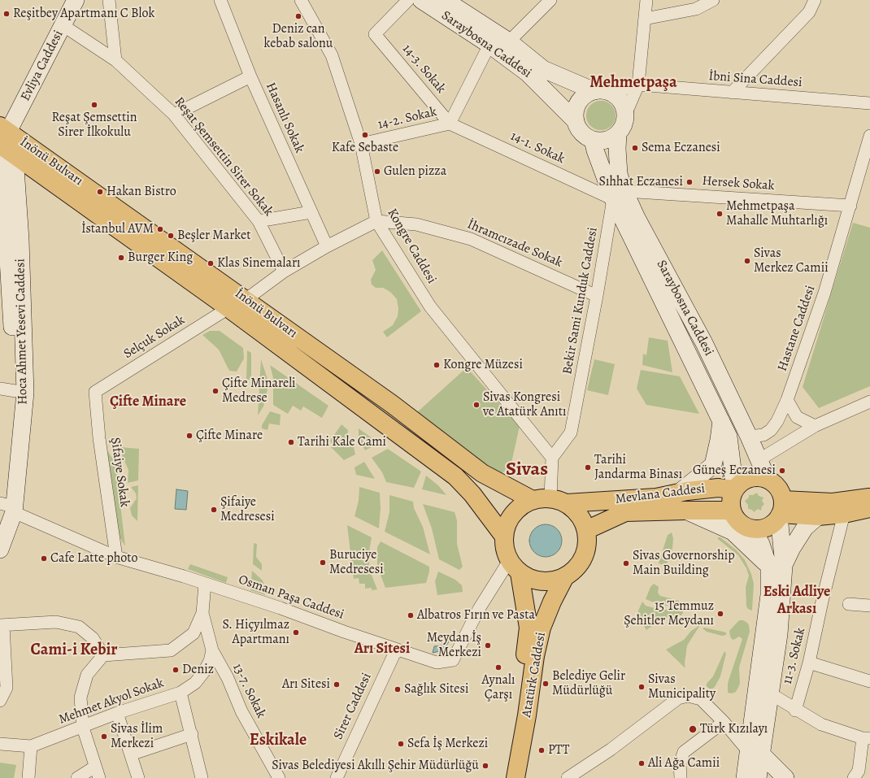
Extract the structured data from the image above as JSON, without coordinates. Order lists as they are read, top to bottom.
{
  "streets": {
    "main road": ["İnönü Bulvarı", "Mevlana Caddesi", "Atatürk Caddesi"],
    "street": [
      "Saraybosna Caddesi",
      "Evliya Caddesi",
      "14-3. Sokak",
      "İbni Sina Caddesi",
      "Hasanlı Sokak",
      "14-2. Sokak",
      "14-1. Sokak",
      "Reşat Şemsettin Sirer Sokak",
      "Hersek Sokak",
      "İhramcızade Sokak",
      "Kongre Caddesi",
      "Bekir Sami Kunduk Caddesi",
      "Hastane Caddesi",
      "Hoca Ahmet Yesevi Caddesi",
      "Selçuk Sokak",
      "Şifaiye Sokak",
      "Osman Paşa Caddesi",
      "11-3. Sokak",
      "13-7. Sokak",
      "Mehmet Akyol Sokak",
      "Sirer Caddesi"
    ]
  },
  "crossings": [
    ["Saraybosna Caddesi", "14-2. Sokak"],
    ["Saraybosna Caddesi", "14-1. Sokak"],
    ["Saraybosna Caddesi", "Hersek Sokak"],
    ["Saraybosna Caddesi", "Bekir Sami Kunduk Caddesi"],
    ["Saraybosna Caddesi", "Hastane Caddesi"],
    ["Saraybosna Caddesi", "Mevlana Caddesi"],
    ["Evliya Caddesi", "Reşat Şemsettin Sirer Sokak"],
    ["Evliya Caddesi", "İnönü Bulvarı"],
    ["Evliya Caddesi", "Hoca Ahmet Yesevi Caddesi"],
    ["14-3. Sokak", "14-2. Sokak"],
    ["14-3. Sokak", "14-1. Sokak"],
    ["14-2. Sokak", "14-1. Sokak"],
    ["14-2. Sokak", "Kongre Caddesi"],
    ["14-1. Sokak", "Hersek Sokak"],
    ["14-1. Sokak", "Bekir Sami Kunduk Caddesi"],
    ["İnönü Bulvarı", "Hoca Ahmet Yesevi Caddesi"],
    ["İnönü Bulvarı", "Selçuk Sokak"],
    ["İnönü Bulvarı", "Mevlana Caddesi"],
    ["İnönü Bulvarı", "Osman Paşa Caddesi"],
    ["İnönü Bulvarı", "Atatürk Caddesi"],
    ["Hersek Sokak", "Bekir Sami Kunduk Caddesi"],
    ["Hersek Sokak", "Hastane Caddesi"],
    ["İhramcızade Sokak", "Kongre Caddesi"],
    ["İhramcızade Sokak", "Bekir Sami Kunduk Caddesi"],
    ["Kongre Caddesi", "Bekir Sami Kunduk Caddesi"],
    ["Hoca Ahmet Yesevi Caddesi", "Osman Paşa Caddesi"],
    ["Selçuk Sokak", "Şifaiye Sokak"],
    ["Şifaiye Sokak", "Osman Paşa Caddesi"],
    ["Mevlana Caddesi", "Osman Paşa Caddesi"],
    ["Mevlana Caddesi", "Atatürk Caddesi"],
    ["Osman Paşa Caddesi", "Atatürk Caddesi"],
    ["Osman Paşa Caddesi", "Sirer Caddesi"],
    ["13-7. Sokak", "Mehmet Akyol Sokak"]
  ],
  "districts": [
    "Mehmetpaşa",
    "Çifte Minare",
    "Sivas",
    "Eski Adliye Arkası",
    "Arı Sitesi",
    "Cami-i Kebir",
    "Eskikale"
  ],
  "places": [
    "Reşitbey Apartmanı C Blok",
    "Deniz can kebab salonu",
    "Reşat Şemsettin Sirer İlkokulu",
    "Kafe Sebaste",
    "Sema Eczanesi",
    "Gulen pizza",
    "Sıhhat Eczanesi",
    "Hakan Bistro",
    "Mehmetpaşa Mahalle Muhtarlığı",
    "İstanbul AVM",
    "Beşler Market",
    "Burger King",
    "Sivas Merkez Camii",
    "Klas Sinemaları",
    "Kongre Müzesi",
    "Çifte Minareli Medrese",
    "Sivas Kongresi ve Atatürk Anıtı",
    "Çifte Minare",
    "Tarihi Kale Cami",
    "Tarihi Jandarma Binası",
    "Güneş Eczanesi",
    "Şifaiye Medresesi",
    "Cafe Latte photo",
    "Buruciye Medresesi",
    "Sivas Governorship Main Building",
    "15 Temmuz Şehitler Meydanı",
    "Albatros Fırın ve Pasta",
    "S. Hiçyılmaz Apartmanı",
    "Meydan İş Merkezi",
    "Aynalı Çarşı",
    "Deniz",
    "Belediye Gelir Müdürlüğü",
    "Arı Sitesi",
    "Sivas Municipality",
    "Sağlık Sitesi",
    "Türk Kızılayı",
    "Sivas İlim Merkezi",
    "Sefa İş Merkezi",
    "PTT",
    "Ali Ağa Camii",
    "Sivas Belediyesi Akıllı Şehir Müdürlüğü"
  ]
}
